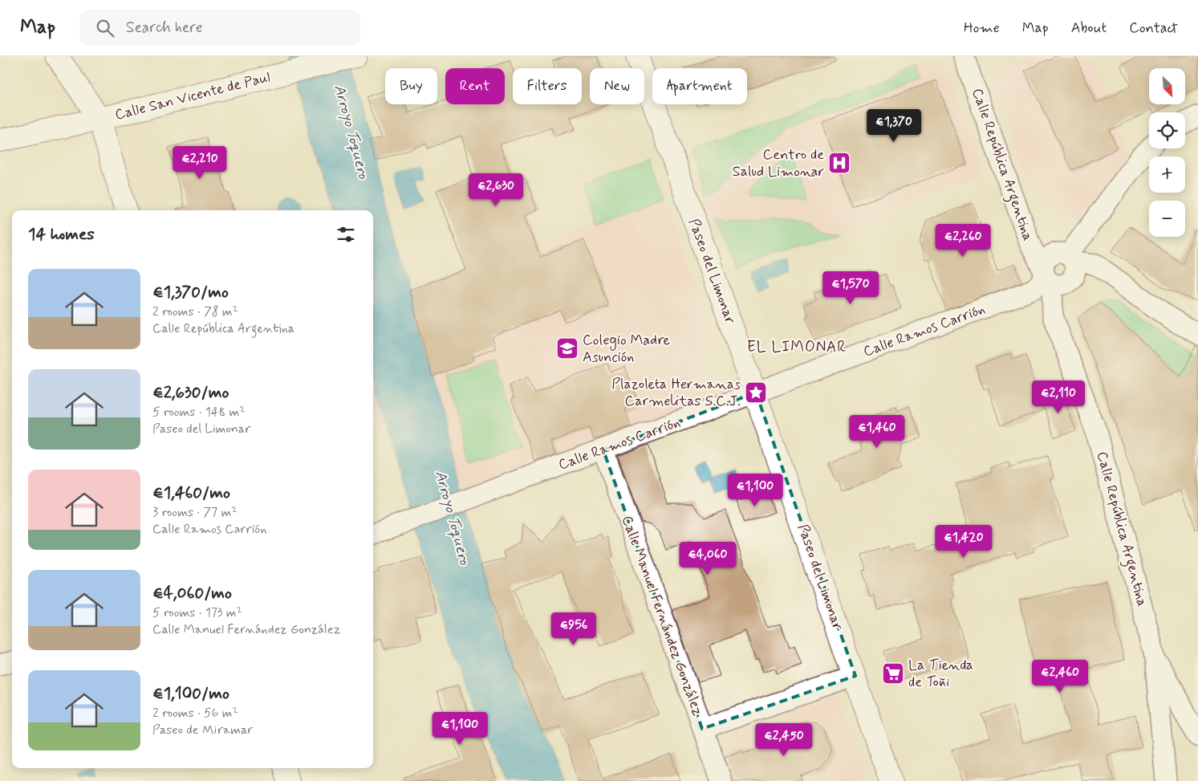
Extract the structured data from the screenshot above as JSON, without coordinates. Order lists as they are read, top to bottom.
{
  "streets": {
    "main road": ["Calle San Vicente de Paul", "Paseo del Limonar"],
    "street": ["Calle República Argentina", "Calle Ramos Carrión", "Calle Manuel Fernández González"]
  },
  "crossings": [
    ["Calle República Argentina", "Calle Ramos Carrión"],
    ["Paseo del Limonar", "Calle Ramos Carrión"],
    ["Calle Ramos Carrión", "Calle Manuel Fernández González"]
  ],
  "districts": ["EL LIMONAR"],
  "water": ["Arroyo Toquero"],
  "places": {
    "hospital": ["Centro de Salud Limonar"],
    "school or university": ["Colegio Madre Asunción"],
    "place": ["Plazoleta Hermanas Carmelitas S.C.J."],
    "supermarket": ["La Tienda de Toñi"]
  },
  "north": "bottom right",
  "page": {
    "header": "Map",
    "search": "Search here",
    "nav": [
      "Home",
      "Map",
      "About",
      "Contact"
    ],
    "map_buttons": ["+", "−"],
    "chip": [
      "Buy",
      "Rent",
      "Filters",
      "New",
      "Apartment"
    ],
    "price": [
      "€1,370",
      "€2,210",
      "€2,630",
      "€2,260",
      "€1,570",
      "€2,110",
      "€1,460",
      "€1,100",
      "€1,420",
      "€4,060",
      "€956",
      "€2,460",
      "€1,100",
      "€2,450"
    ],
    "heading": "14 homes",
    "list": [
      {
        "name": "€1,370/mo",
        "note": "2 rooms · 78 m² · Calle República Argentina"
      },
      {
        "name": "€2,630/mo",
        "note": "5 rooms · 148 m² · Paseo del Limonar"
      },
      {
        "name": "€1,460/mo",
        "note": "3 rooms · 77 m² · Calle Ramos Carrión"
      },
      {
        "name": "€4,060/mo",
        "note": "5 rooms · 173 m² · Calle Manuel Fernández González"
      },
      {
        "name": "€1,100/mo",
        "note": "2 rooms · 56 m² · Paseo de Miramar"
      }
    ]
  }
}
